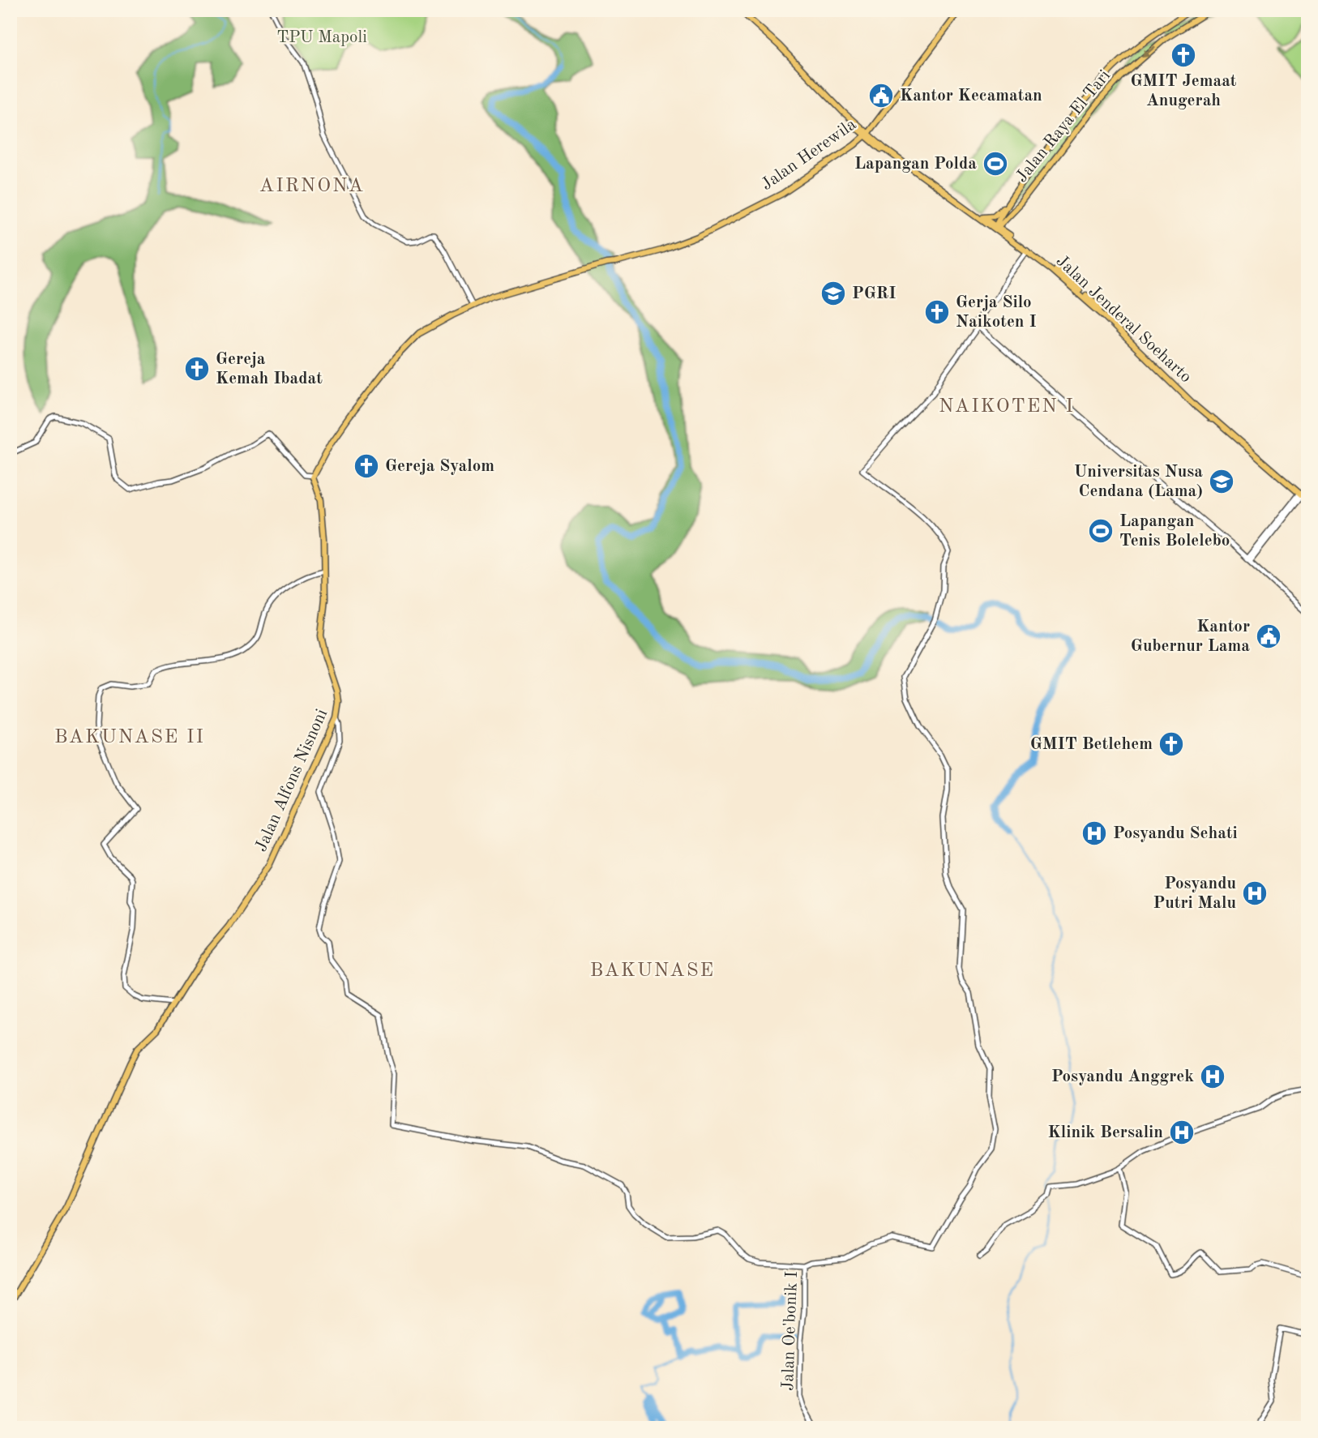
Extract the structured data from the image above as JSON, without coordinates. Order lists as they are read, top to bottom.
{
  "streets": {
    "main road": [
      "Jalan Raya El Tari",
      "Jalan Herewila",
      "Jalan Jenderal Soeharto",
      "Jalan Alfons Nisnoni"
    ],
    "street": ["Jalan Oe'bonik I"]
  },
  "crossings": [
    ["Jalan Raya El Tari", "Jalan Jenderal Soeharto"],
    ["Jalan Herewila", "Jalan Jenderal Soeharto"]
  ],
  "districts": [
    "AIRNONA",
    "NAIKOTEN I",
    "BAKUNASE II",
    "BAKUNASE"
  ],
  "parks": ["TPU Mapoli"],
  "places": {
    "church": [
      "GMIT Jemaat Anugerah",
      "Gerja Silo Naikoten I",
      "Gereja Kemah Ibadat",
      "Gereja Syalom",
      "GMIT Betlehem"
    ],
    "public building": ["Kantor Kecamatan", "Kantor Gubernur Lama"],
    "sports": ["Lapangan Polda", "Lapangan Tenis Bolelebo"],
    "school or university": ["PGRI", "Universitas Nusa Cendana (Lama)"],
    "hospital": [
      "Posyandu Sehati",
      "Posyandu Putri Malu",
      "Posyandu Anggrek",
      "Klinik Bersalin"
    ]
  }
}
